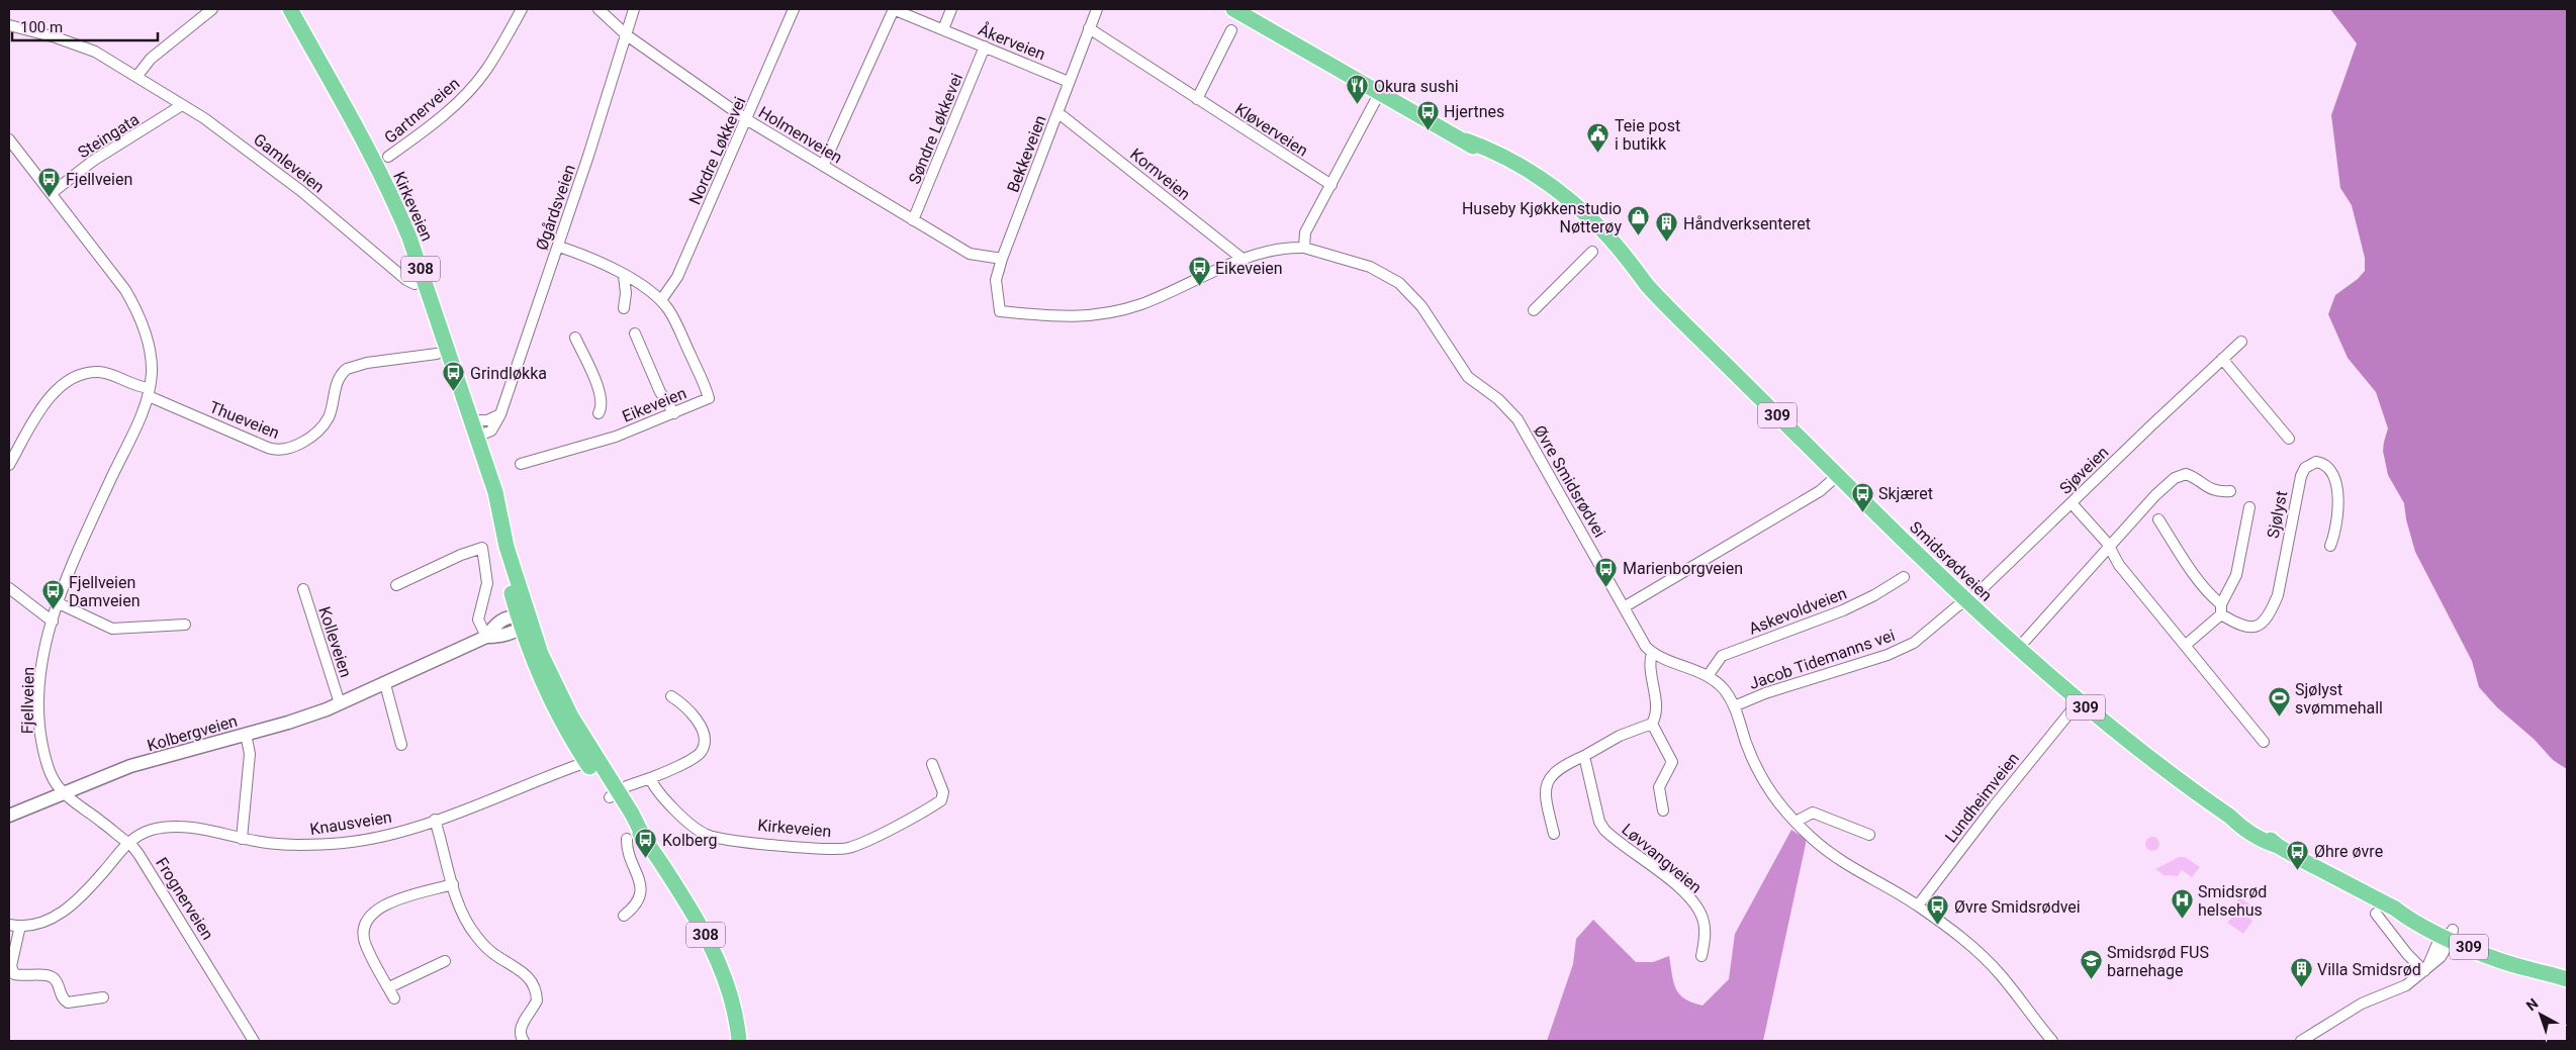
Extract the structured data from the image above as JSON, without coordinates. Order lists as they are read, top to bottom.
{
  "streets": {
    "main road": [
      "Kirkeveien",
      "308",
      "309",
      "Smidsrødveien"
    ],
    "street": [
      "Åkerveien",
      "Gartnerveien",
      "Søndre Løkkevei",
      "Kløverveien",
      "Holmenveien",
      "Steingata",
      "Nordre Løkkevei",
      "Bekkeveien",
      "Gamleveien",
      "Kornveien",
      "Øgårdsveien",
      "Eikeveien",
      "Thueveien",
      "Sjøveien",
      "Øvre Smidsrødvei",
      "Sjølyst",
      "Askevoldveien",
      "Kolleveien",
      "Jacob Tidemanns vei",
      "Fjellveien",
      "Kolbergveien",
      "Lundheimveien",
      "Knausveien",
      "Løvvangveien",
      "Frognerveien"
    ]
  },
  "crossings": [
    ["Åkerveien", "Søndre Løkkevei"],
    ["Åkerveien", "Bekkeveien"],
    ["Søndre Løkkevei", "Holmenveien"],
    ["Kløverveien", "Bekkeveien"],
    ["Holmenveien", "Nordre Løkkevei"],
    ["Holmenveien", "Bekkeveien"],
    ["Holmenveien", "Øgårdsveien"],
    ["Steingata", "Gamleveien"],
    ["Steingata", "Fjellveien"],
    ["Nordre Løkkevei", "Eikeveien"],
    ["Bekkeveien", "Kornveien"],
    ["Kirkeveien", "Øgårdsveien"],
    ["Kirkeveien", "Kolbergveien"],
    ["Øgårdsveien", "Eikeveien"],
    ["Thueveien", "Fjellveien"],
    ["Sjøveien", "Smidsrødveien"],
    ["Sjøveien", "Jacob Tidemanns vei"],
    ["Smidsrødveien", "Jacob Tidemanns vei"],
    ["Kolleveien", "Kolbergveien"],
    ["Fjellveien", "Kolbergveien"],
    ["Fjellveien", "Frognerveien"],
    ["Kolbergveien", "Frognerveien"],
    ["Knausveien", "Frognerveien"]
  ],
  "places": {
    "restaurant": ["Okura sushi"],
    "bus stop": [
      "Hjertnes",
      "Fjellveien",
      "Eikeveien",
      "Grindløkka",
      "Skjæret",
      "Marienborgveien",
      "Fjellveien Damveien",
      "Kolberg",
      "Øhre øvre",
      "Øvre Smidsrødvei"
    ],
    "public building": ["Teie post i butikk"],
    "shop": ["Huseby Kjøkkenstudio Nøtterøy"],
    "building": ["Håndverksenteret", "Villa Smidsrød"],
    "sports": ["Sjølyst svømmehall"],
    "hospital": ["Smidsrød helsehus"],
    "school or university": ["Smidsrød FUS barnehage"]
  },
  "scale_bar": "100 m",
  "north": "top left"
}
